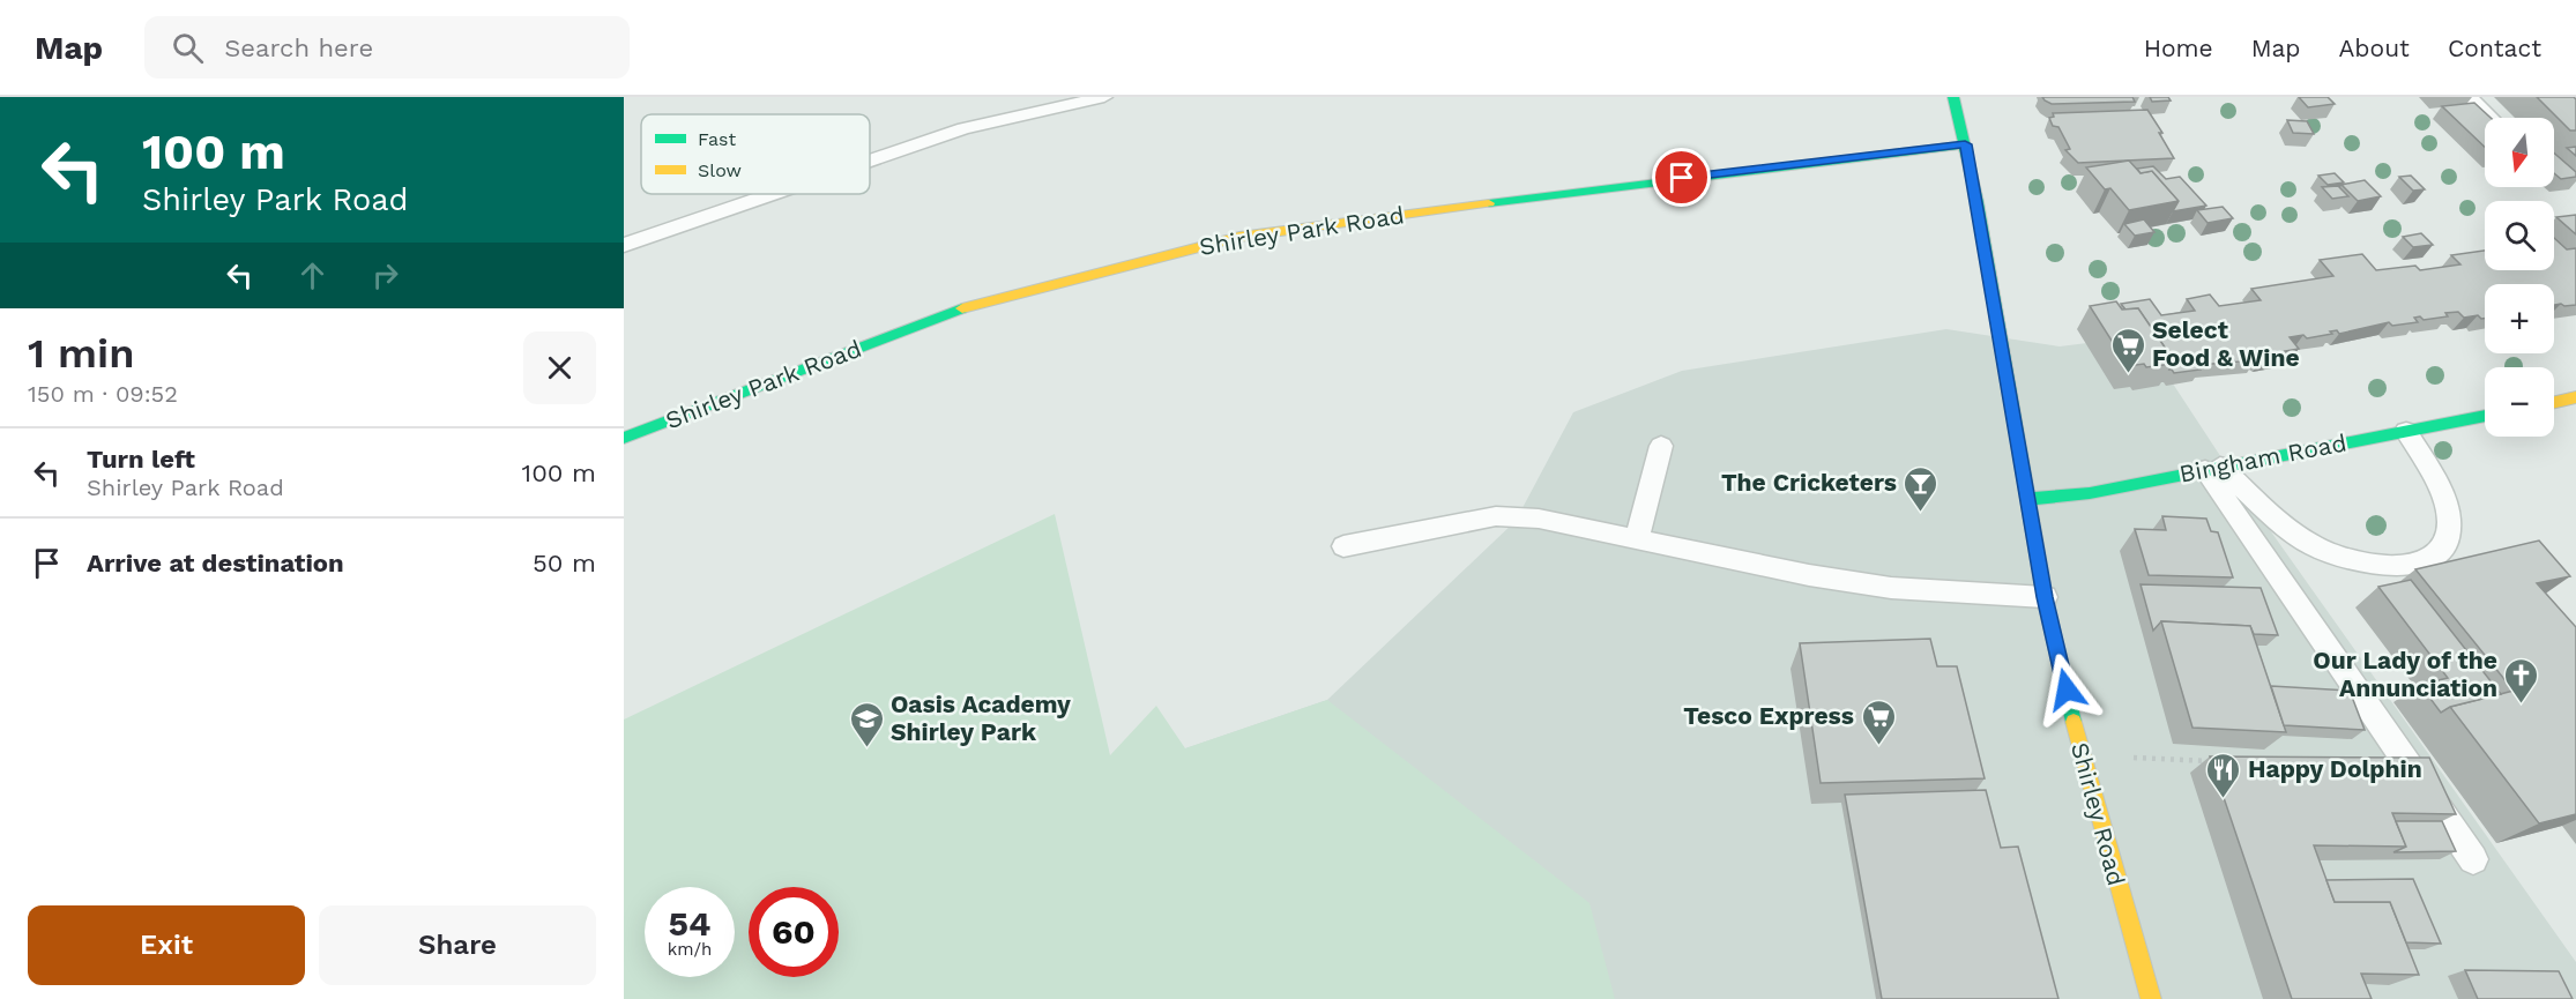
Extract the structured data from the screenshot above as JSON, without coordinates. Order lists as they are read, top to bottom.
{
  "streets": {
    "street": ["Shirley Park Road", "Bingham Road", "Shirley Road"]
  },
  "crossings": [
    ["Shirley Park Road", "Shirley Road"],
    ["Bingham Road", "Shirley Road"]
  ],
  "places": {
    "supermarket": ["Select Food & Wine", "Tesco Express"],
    "bar": ["The Cricketers"],
    "church": ["Our Lady of the Annunciation"],
    "school or university": ["Oasis Academy Shirley Park"],
    "restaurant": ["Happy Dolphin"]
  },
  "legend": ["Fast", "Slow"],
  "north": "bottom",
  "page": {
    "header": "Map",
    "search": "Search here",
    "nav": [
      "Home",
      "Map",
      "About",
      "Contact"
    ],
    "turn": ["100 m", "Shirley Park Road"],
    "map_buttons": ["+", "−"],
    "heading": ["1 min", "150 m · 09:52"],
    "list": [
      {
        "name": "Turn left",
        "note": "Shirley Park Road",
        "value": "100 m"
      },
      {
        "name": "Arrive at destination",
        "value": "50 m"
      }
    ],
    "speed": "54 km/h",
    "limit": "60",
    "buttons": ["Exit", "Share"]
  }
}
